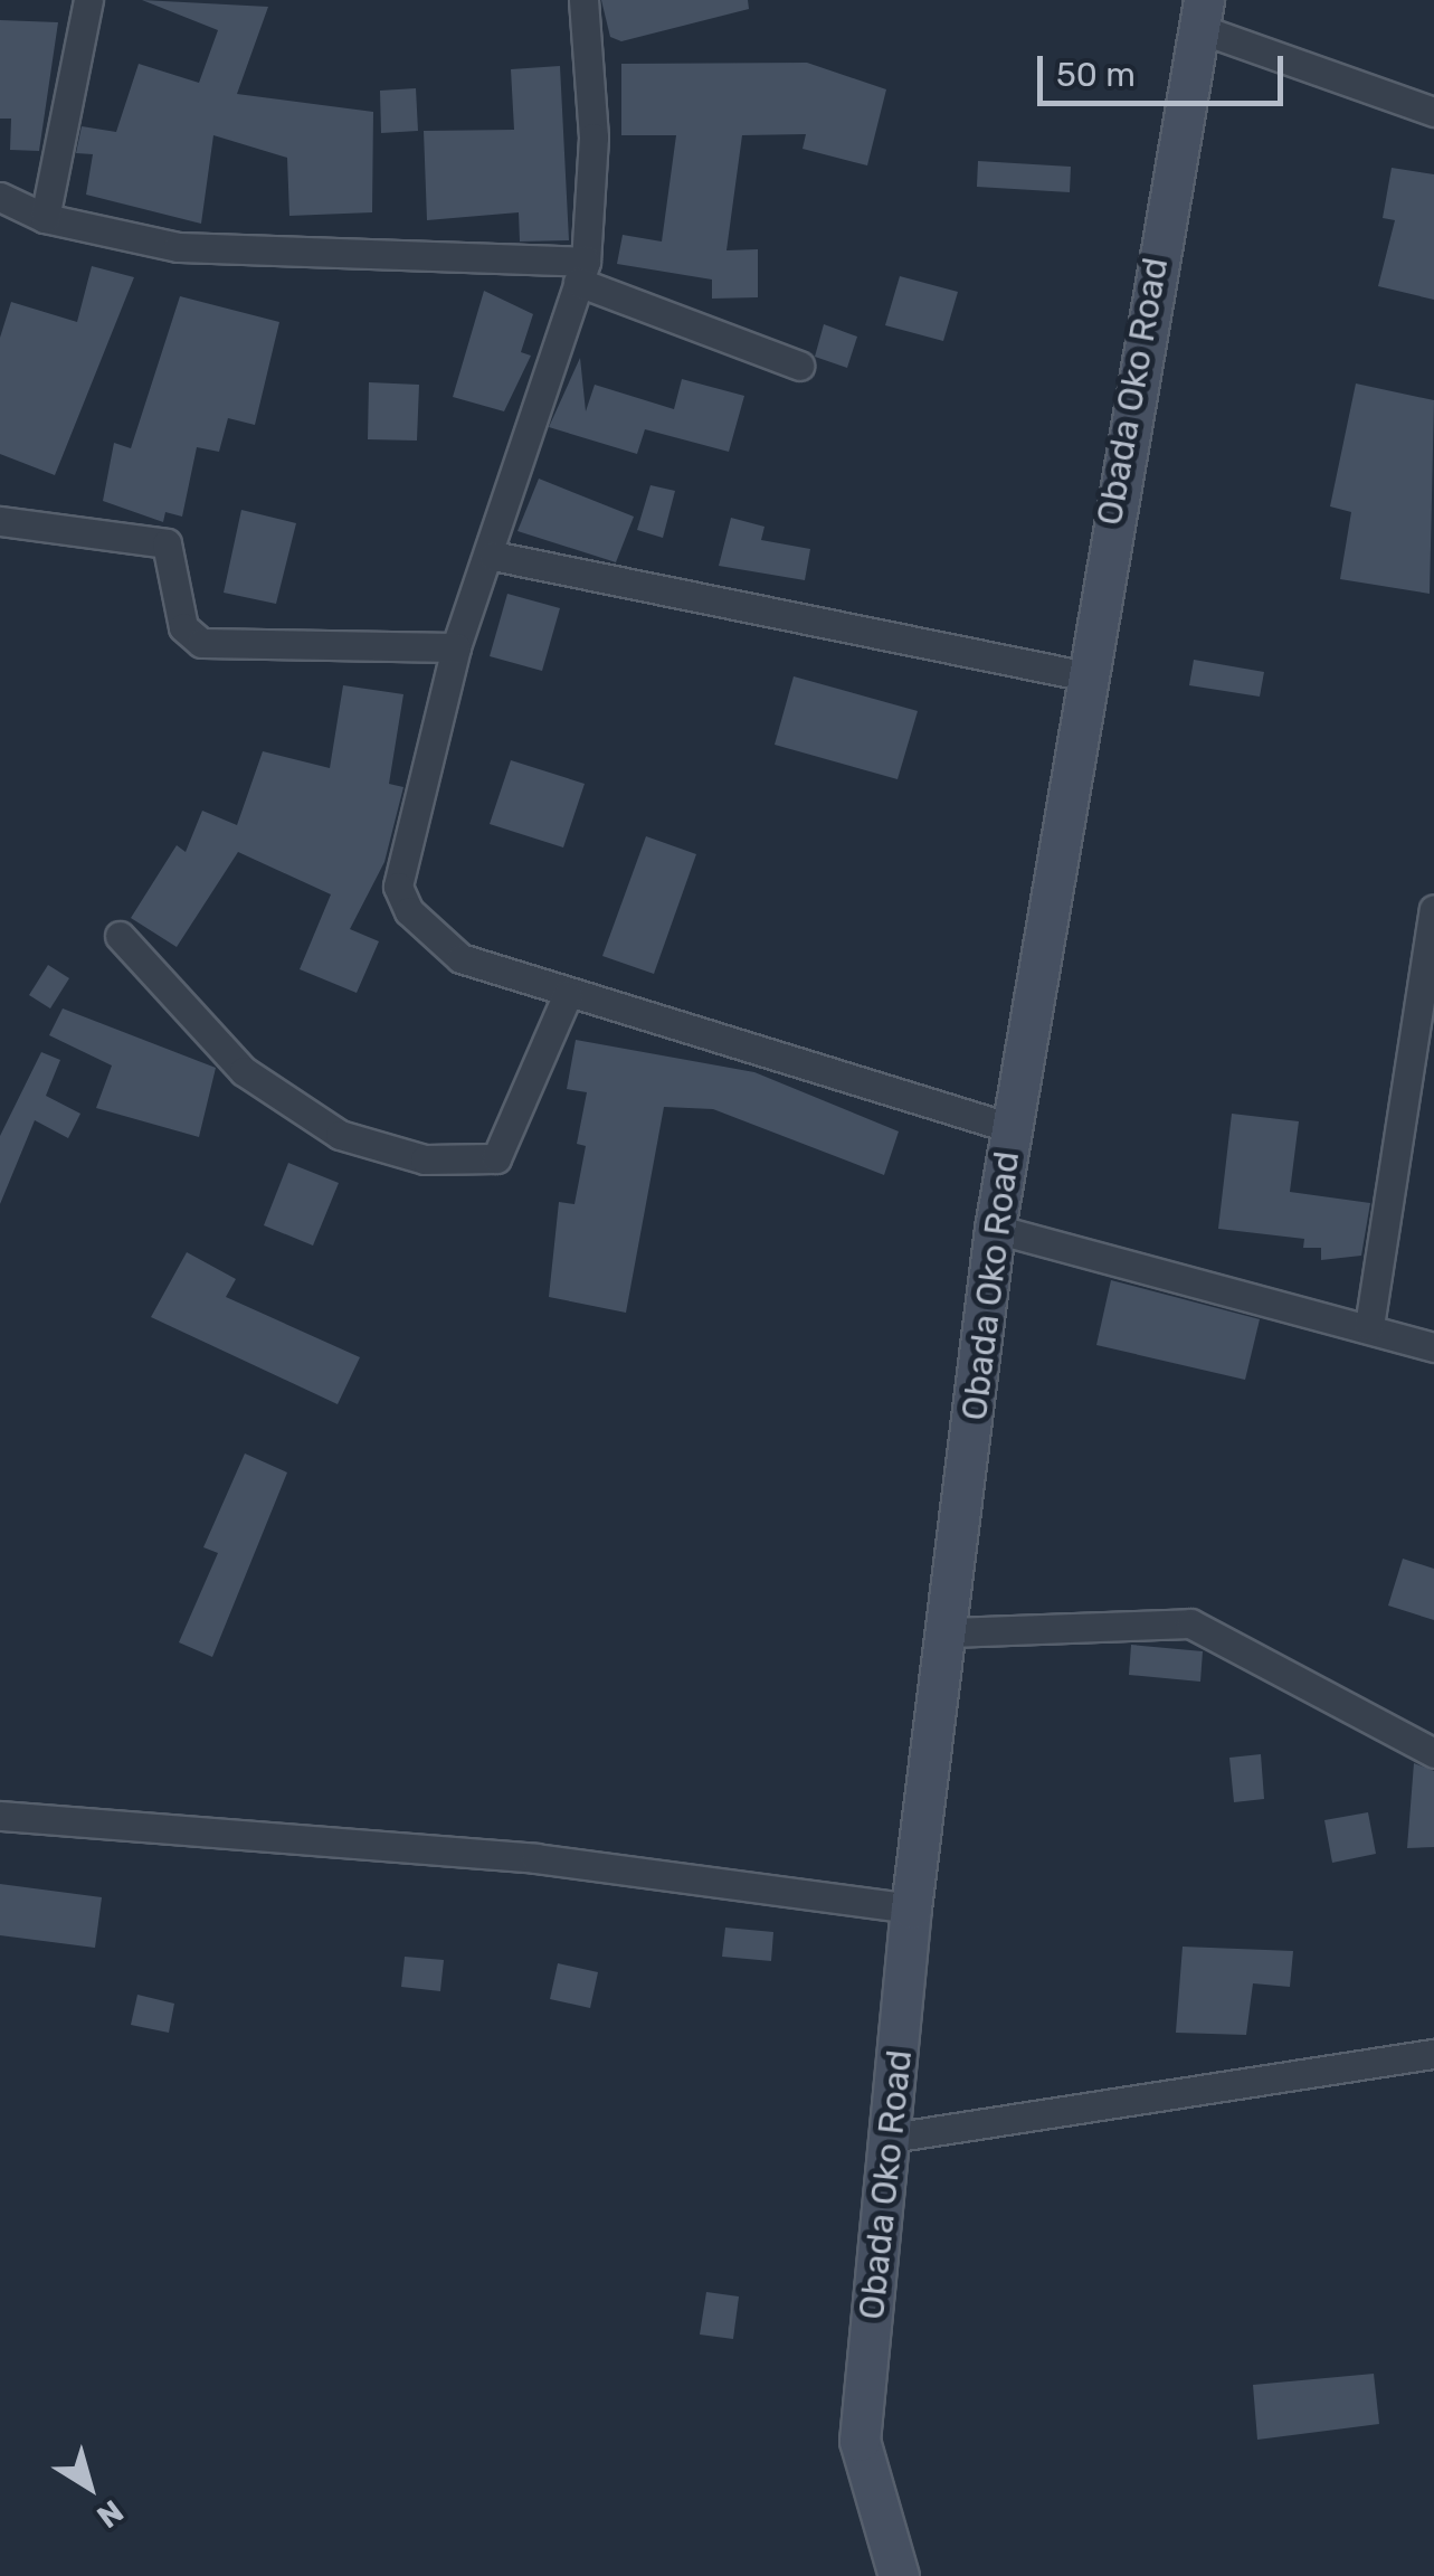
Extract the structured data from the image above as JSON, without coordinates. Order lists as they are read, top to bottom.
{
  "streets": {
    "main road": ["Obada Oko Road"]
  },
  "scale_bar": "50 m",
  "north": "bottom right"
}
